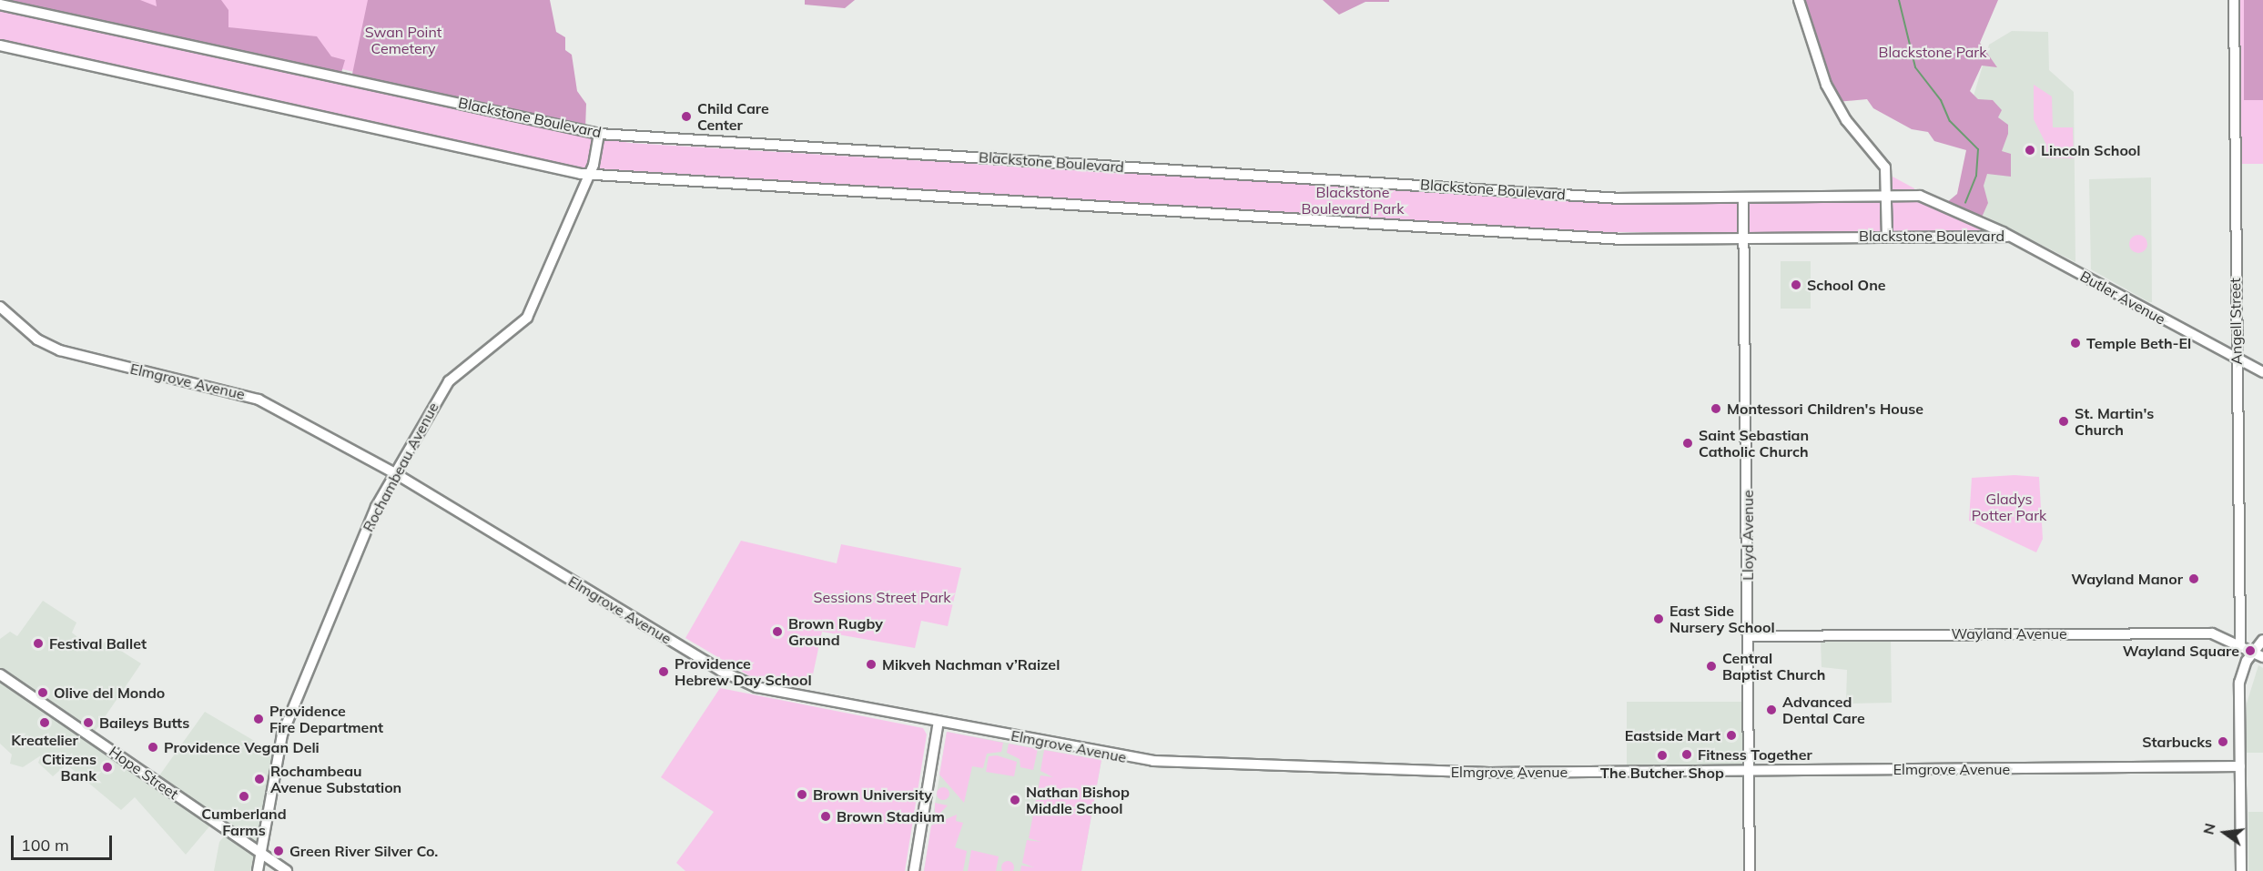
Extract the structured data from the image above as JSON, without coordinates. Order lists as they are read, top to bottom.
{
  "streets": {
    "street": [
      "Blackstone Boulevard",
      "Butler Avenue",
      "Angell Street",
      "Elmgrove Avenue",
      "Rochambeau Avenue",
      "Lloyd Avenue",
      "Wayland Avenue",
      "Hope Street"
    ]
  },
  "crossings": [
    ["Blackstone Boulevard", "Butler Avenue"],
    ["Blackstone Boulevard", "Rochambeau Avenue"],
    ["Blackstone Boulevard", "Lloyd Avenue"],
    ["Butler Avenue", "Angell Street"],
    ["Angell Street", "Wayland Avenue"],
    ["Elmgrove Avenue", "Rochambeau Avenue"],
    ["Elmgrove Avenue", "Lloyd Avenue"],
    ["Rochambeau Avenue", "Hope Street"],
    ["Lloyd Avenue", "Wayland Avenue"]
  ],
  "parks": [
    "Swan Point Cemetery",
    "Blackstone Park",
    "Blackstone Boulevard Park",
    "Gladys Potter Park",
    "Sessions Street Park"
  ],
  "places": [
    "Child Care Center",
    "Lincoln School",
    "School One",
    "Temple Beth-El",
    "Montessori Children's House",
    "St. Martin's Church",
    "Saint Sebastian Catholic Church",
    "Wayland Manor",
    "East Side Nursery School",
    "Brown Rugby Ground",
    "Festival Ballet",
    "Wayland Square",
    "Mikveh Nachman v’Raizel",
    "Central Baptist Church",
    "Providence Hebrew Day School",
    "Olive del Mondo",
    "Advanced Dental Care",
    "Providence Fire Department",
    "Kreatelier",
    "Baileys Butts",
    "Eastside Mart",
    "Starbucks",
    "Providence Vegan Deli",
    "Fitness Together",
    "The Butcher Shop",
    "Citizens Bank",
    "Rochambeau Avenue Substation",
    "Brown University",
    "Cumberland Farms",
    "Nathan Bishop Middle School",
    "Brown Stadium",
    "Green River Silver Co."
  ],
  "scale_bar": "100 m",
  "north": "left"
}
